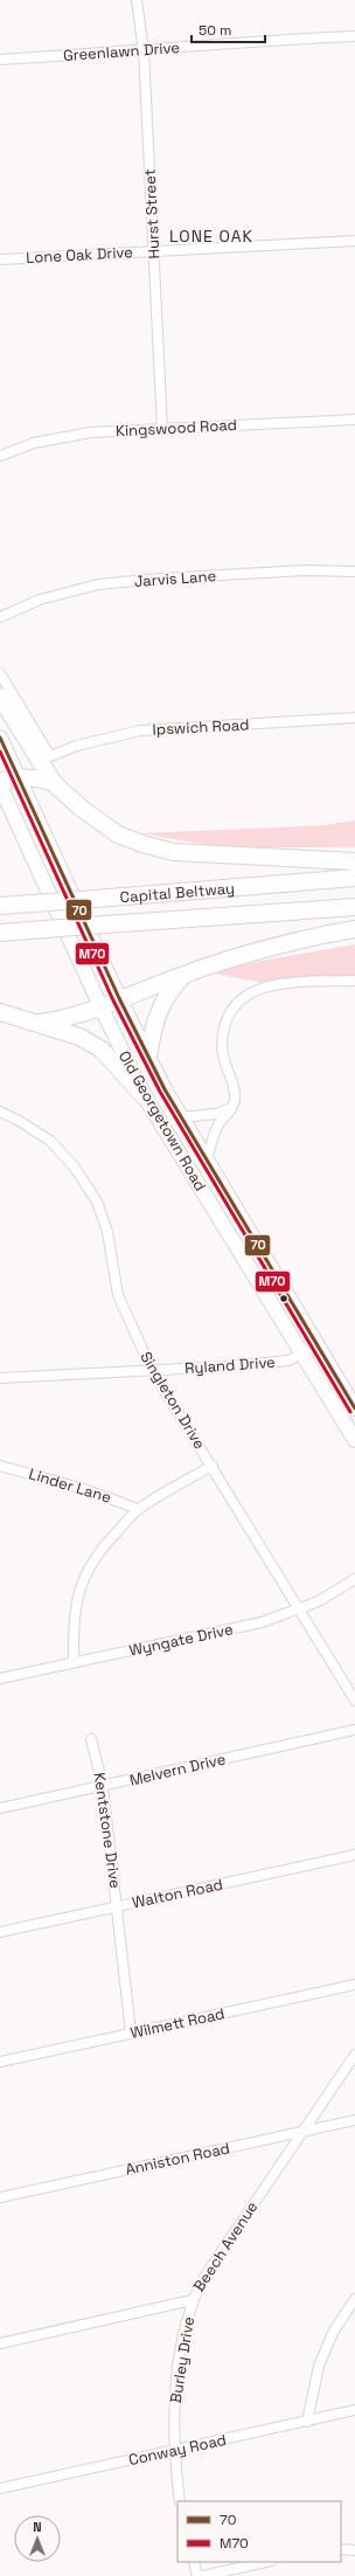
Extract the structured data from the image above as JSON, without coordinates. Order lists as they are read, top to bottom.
{
  "streets": {
    "highway": ["Capital Beltway"],
    "main road": ["Old Georgetown Road"],
    "street": [
      "Greenlawn Drive",
      "Hurst Street",
      "Lone Oak Drive",
      "Kingswood Road",
      "Jarvis Lane",
      "Ipswich Road",
      "Ryland Drive",
      "Singleton Drive",
      "Linder Lane",
      "Wyngate Drive",
      "Melvern Drive",
      "Kentstone Drive",
      "Walton Road",
      "Wilmett Road",
      "Anniston Road",
      "Beech Avenue",
      "Burley Drive",
      "Conway Road"
    ]
  },
  "crossings": [
    ["Greenlawn Drive", "Hurst Street"],
    ["Hurst Street", "Lone Oak Drive"],
    ["Hurst Street", "Kingswood Road"],
    ["Old Georgetown Road", "Ryland Drive"],
    ["Ryland Drive", "Singleton Drive"],
    ["Singleton Drive", "Wyngate Drive"],
    ["Melvern Drive", "Kentstone Drive"],
    ["Kentstone Drive", "Walton Road"],
    ["Kentstone Drive", "Wilmett Road"],
    ["Anniston Road", "Beech Avenue"],
    ["Beech Avenue", "Burley Drive"],
    ["Burley Drive", "Conway Road"]
  ],
  "districts": ["LONE OAK"],
  "lines": ["transit line 70", "transit line M70"],
  "legend": ["70", "M70"],
  "scale_bar": "50 m",
  "north": "top"
}
